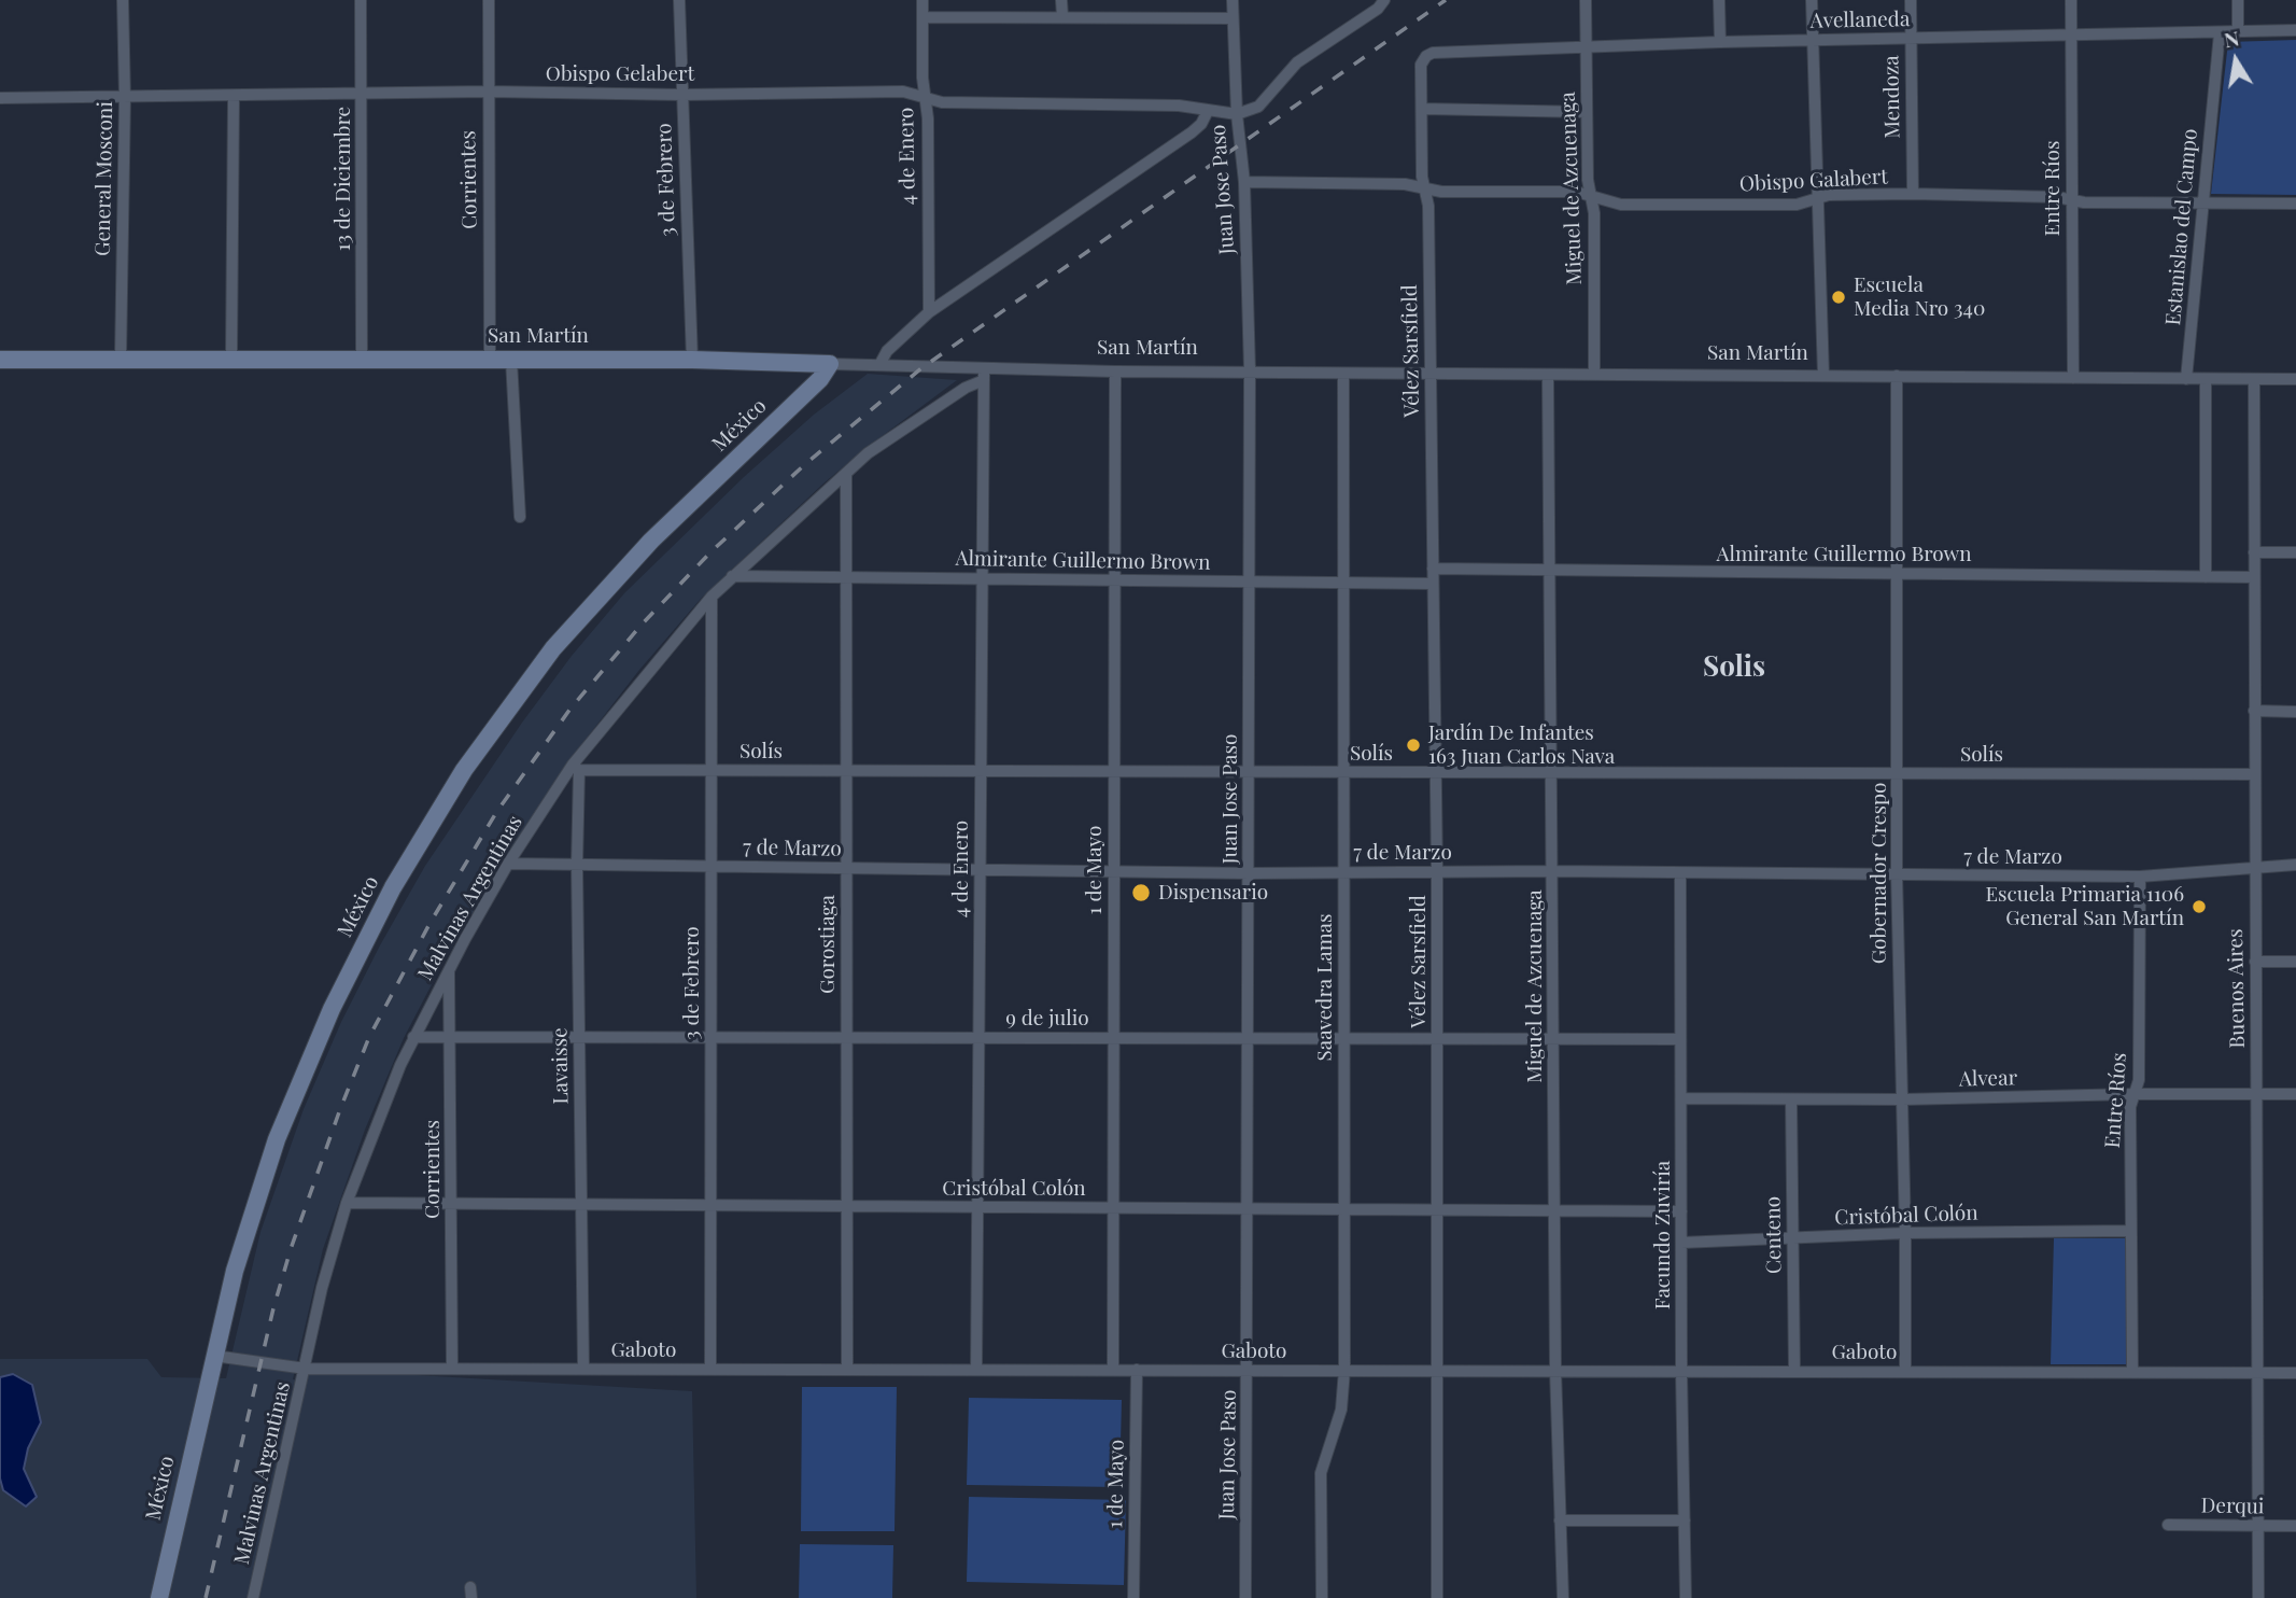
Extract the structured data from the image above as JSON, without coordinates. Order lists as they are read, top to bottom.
{
  "streets": {
    "street": [
      "Avellaneda",
      "Obispo Gelabert",
      "Mendoza",
      "4 de Enero",
      "General Mosconi",
      "13 de Diciembre",
      "Corrientes",
      "3 de Febrero",
      "Obispo Galabert",
      "Miguel de Azcuenaga",
      "Entre Ríos",
      "Juan Jose Paso",
      "Estanislao del Campo",
      "San Martín",
      "Vélez Sarsfield",
      "México",
      "Almirante Guillermo Brown",
      "Solís",
      "7 de Marzo",
      "1 de Mayo",
      "Gobernador Crespo",
      "Malvinas Argentinas",
      "Gorostiaga",
      "Saavedra Lamas",
      "Buenos Aires",
      "9 de julio",
      "Lavaisse",
      "Alvear",
      "Cristóbal Colón",
      "Facundo Zuviría",
      "Centeno",
      "Gaboto",
      "Derqui"
    ]
  },
  "crossings": [
    ["Avellaneda", "Mendoza"],
    ["Avellaneda", "Miguel de Azcuenaga"],
    ["Avellaneda", "Entre Ríos"],
    ["Avellaneda", "Estanislao del Campo"],
    ["Avellaneda", "Vélez Sarsfield"],
    ["Obispo Gelabert", "4 de Enero"],
    ["Obispo Gelabert", "General Mosconi"],
    ["Obispo Gelabert", "13 de Diciembre"],
    ["Obispo Gelabert", "Corrientes"],
    ["Obispo Gelabert", "3 de Febrero"],
    ["Obispo Gelabert", "Juan Jose Paso"],
    ["Mendoza", "Obispo Galabert"],
    ["4 de Enero", "San Martín"],
    ["4 de Enero", "Almirante Guillermo Brown"],
    ["4 de Enero", "Solís"],
    ["4 de Enero", "7 de Marzo"],
    ["4 de Enero", "Malvinas Argentinas"],
    ["4 de Enero", "9 de julio"],
    ["4 de Enero", "Cristóbal Colón"],
    ["4 de Enero", "Gaboto"],
    ["General Mosconi", "San Martín"],
    ["13 de Diciembre", "San Martín"],
    ["Corrientes", "San Martín"],
    ["Corrientes", "Malvinas Argentinas"],
    ["Corrientes", "9 de julio"],
    ["Corrientes", "Cristóbal Colón"],
    ["Corrientes", "Gaboto"],
    ["3 de Febrero", "San Martín"],
    ["3 de Febrero", "Solís"],
    ["3 de Febrero", "7 de Marzo"],
    ["3 de Febrero", "Malvinas Argentinas"],
    ["3 de Febrero", "9 de julio"],
    ["3 de Febrero", "Cristóbal Colón"],
    ["3 de Febrero", "Gaboto"],
    ["Obispo Galabert", "Miguel de Azcuenaga"],
    ["Obispo Galabert", "Entre Ríos"],
    ["Obispo Galabert", "Juan Jose Paso"],
    ["Obispo Galabert", "Estanislao del Campo"],
    ["Obispo Galabert", "Vélez Sarsfield"],
    ["Miguel de Azcuenaga", "San Martín"],
    ["Miguel de Azcuenaga", "Almirante Guillermo Brown"],
    ["Miguel de Azcuenaga", "Solís"],
    ["Miguel de Azcuenaga", "7 de Marzo"],
    ["Miguel de Azcuenaga", "9 de julio"],
    ["Miguel de Azcuenaga", "Cristóbal Colón"],
    ["Miguel de Azcuenaga", "Gaboto"],
    ["Entre Ríos", "San Martín"],
    ["Entre Ríos", "7 de Marzo"],
    ["Entre Ríos", "Alvear"],
    ["Entre Ríos", "Cristóbal Colón"],
    ["Entre Ríos", "Gaboto"],
    ["Juan Jose Paso", "San Martín"],
    ["Juan Jose Paso", "Almirante Guillermo Brown"],
    ["Juan Jose Paso", "Solís"],
    ["Juan Jose Paso", "7 de Marzo"],
    ["Juan Jose Paso", "9 de julio"],
    ["Juan Jose Paso", "Cristóbal Colón"],
    ["Juan Jose Paso", "Gaboto"],
    ["Estanislao del Campo", "San Martín"],
    ["San Martín", "Vélez Sarsfield"],
    ["San Martín", "México"],
    ["San Martín", "1 de Mayo"],
    ["San Martín", "Gobernador Crespo"],
    ["San Martín", "Malvinas Argentinas"],
    ["San Martín", "Saavedra Lamas"],
    ["San Martín", "Buenos Aires"],
    ["Vélez Sarsfield", "Almirante Guillermo Brown"],
    ["Vélez Sarsfield", "Solís"],
    ["Vélez Sarsfield", "7 de Marzo"],
    ["Vélez Sarsfield", "9 de julio"],
    ["Vélez Sarsfield", "Cristóbal Colón"],
    ["Vélez Sarsfield", "Gaboto"],
    ["México", "Gaboto"],
    ["Almirante Guillermo Brown", "1 de Mayo"],
    ["Almirante Guillermo Brown", "Gobernador Crespo"],
    ["Almirante Guillermo Brown", "Malvinas Argentinas"],
    ["Almirante Guillermo Brown", "Gorostiaga"],
    ["Almirante Guillermo Brown", "Saavedra Lamas"],
    ["Almirante Guillermo Brown", "Buenos Aires"],
    ["Solís", "1 de Mayo"],
    ["Solís", "Gobernador Crespo"],
    ["Solís", "Malvinas Argentinas"],
    ["Solís", "Gorostiaga"],
    ["Solís", "Saavedra Lamas"],
    ["Solís", "Buenos Aires"],
    ["Solís", "Lavaisse"],
    ["7 de Marzo", "1 de Mayo"],
    ["7 de Marzo", "Gobernador Crespo"],
    ["7 de Marzo", "Malvinas Argentinas"],
    ["7 de Marzo", "Gorostiaga"],
    ["7 de Marzo", "Saavedra Lamas"],
    ["7 de Marzo", "Buenos Aires"],
    ["7 de Marzo", "Lavaisse"],
    ["7 de Marzo", "Facundo Zuviría"],
    ["1 de Mayo", "9 de julio"],
    ["1 de Mayo", "Cristóbal Colón"],
    ["1 de Mayo", "Gaboto"],
    ["Gobernador Crespo", "Alvear"],
    ["Gobernador Crespo", "Cristóbal Colón"],
    ["Gobernador Crespo", "Gaboto"],
    ["Malvinas Argentinas", "Gorostiaga"],
    ["Malvinas Argentinas", "9 de julio"],
    ["Malvinas Argentinas", "Lavaisse"],
    ["Malvinas Argentinas", "Cristóbal Colón"],
    ["Malvinas Argentinas", "Gaboto"],
    ["Gorostiaga", "9 de julio"],
    ["Gorostiaga", "Cristóbal Colón"],
    ["Gorostiaga", "Gaboto"],
    ["Saavedra Lamas", "9 de julio"],
    ["Saavedra Lamas", "Cristóbal Colón"],
    ["Saavedra Lamas", "Gaboto"],
    ["Buenos Aires", "Alvear"],
    ["Buenos Aires", "Gaboto"],
    ["Buenos Aires", "Derqui"],
    ["9 de julio", "Lavaisse"],
    ["9 de julio", "Facundo Zuviría"],
    ["Lavaisse", "Cristóbal Colón"],
    ["Lavaisse", "Gaboto"],
    ["Alvear", "Facundo Zuviría"],
    ["Alvear", "Centeno"],
    ["Cristóbal Colón", "Facundo Zuviría"],
    ["Cristóbal Colón", "Centeno"],
    ["Facundo Zuviría", "Gaboto"],
    ["Centeno", "Gaboto"]
  ],
  "districts": ["Solis"],
  "places": [
    "Escuela Media Nro 340",
    "Jardín De Infantes 163 Juan Carlos Nava",
    "Dispensario",
    "Escuela Primaria 1106 General San Martín"
  ],
  "north": "top"
}
